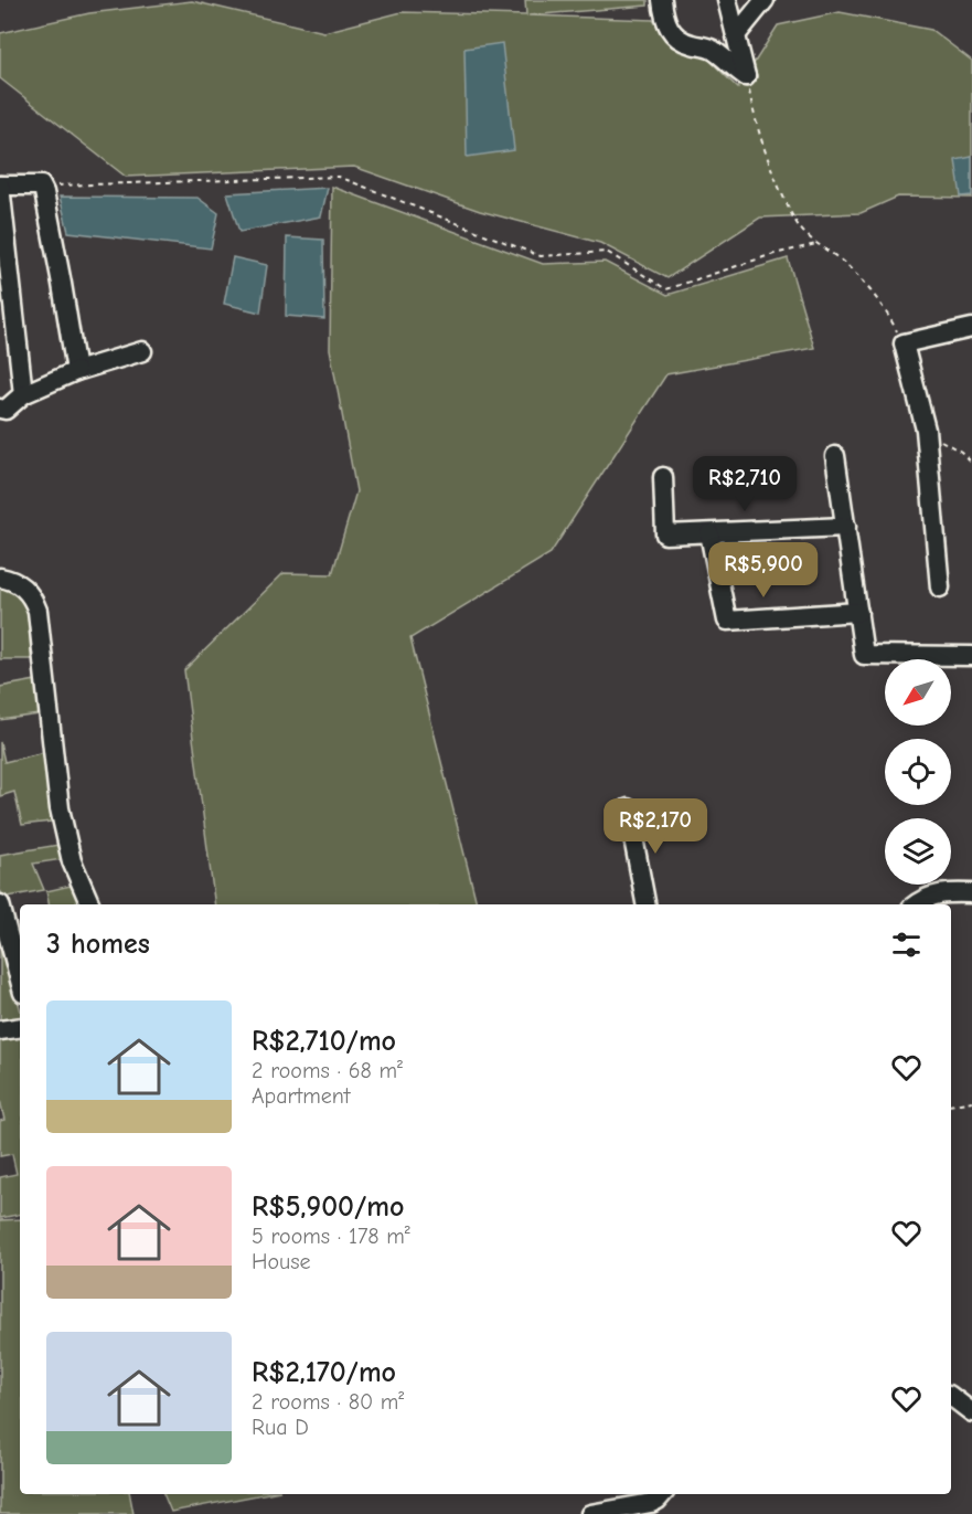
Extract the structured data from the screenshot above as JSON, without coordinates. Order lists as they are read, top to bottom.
{
  "north": "bottom left",
  "page": {
    "price": ["R$2,710", "R$5,900", "R$2,170"],
    "heading": "3 homes",
    "list": [
      {
        "name": "R$2,710/mo",
        "note": "2 rooms · 68 m² · Apartment"
      },
      {
        "name": "R$5,900/mo",
        "note": "5 rooms · 178 m² · House"
      },
      {
        "name": "R$2,170/mo",
        "note": "2 rooms · 80 m² · Rua D"
      }
    ]
  }
}
